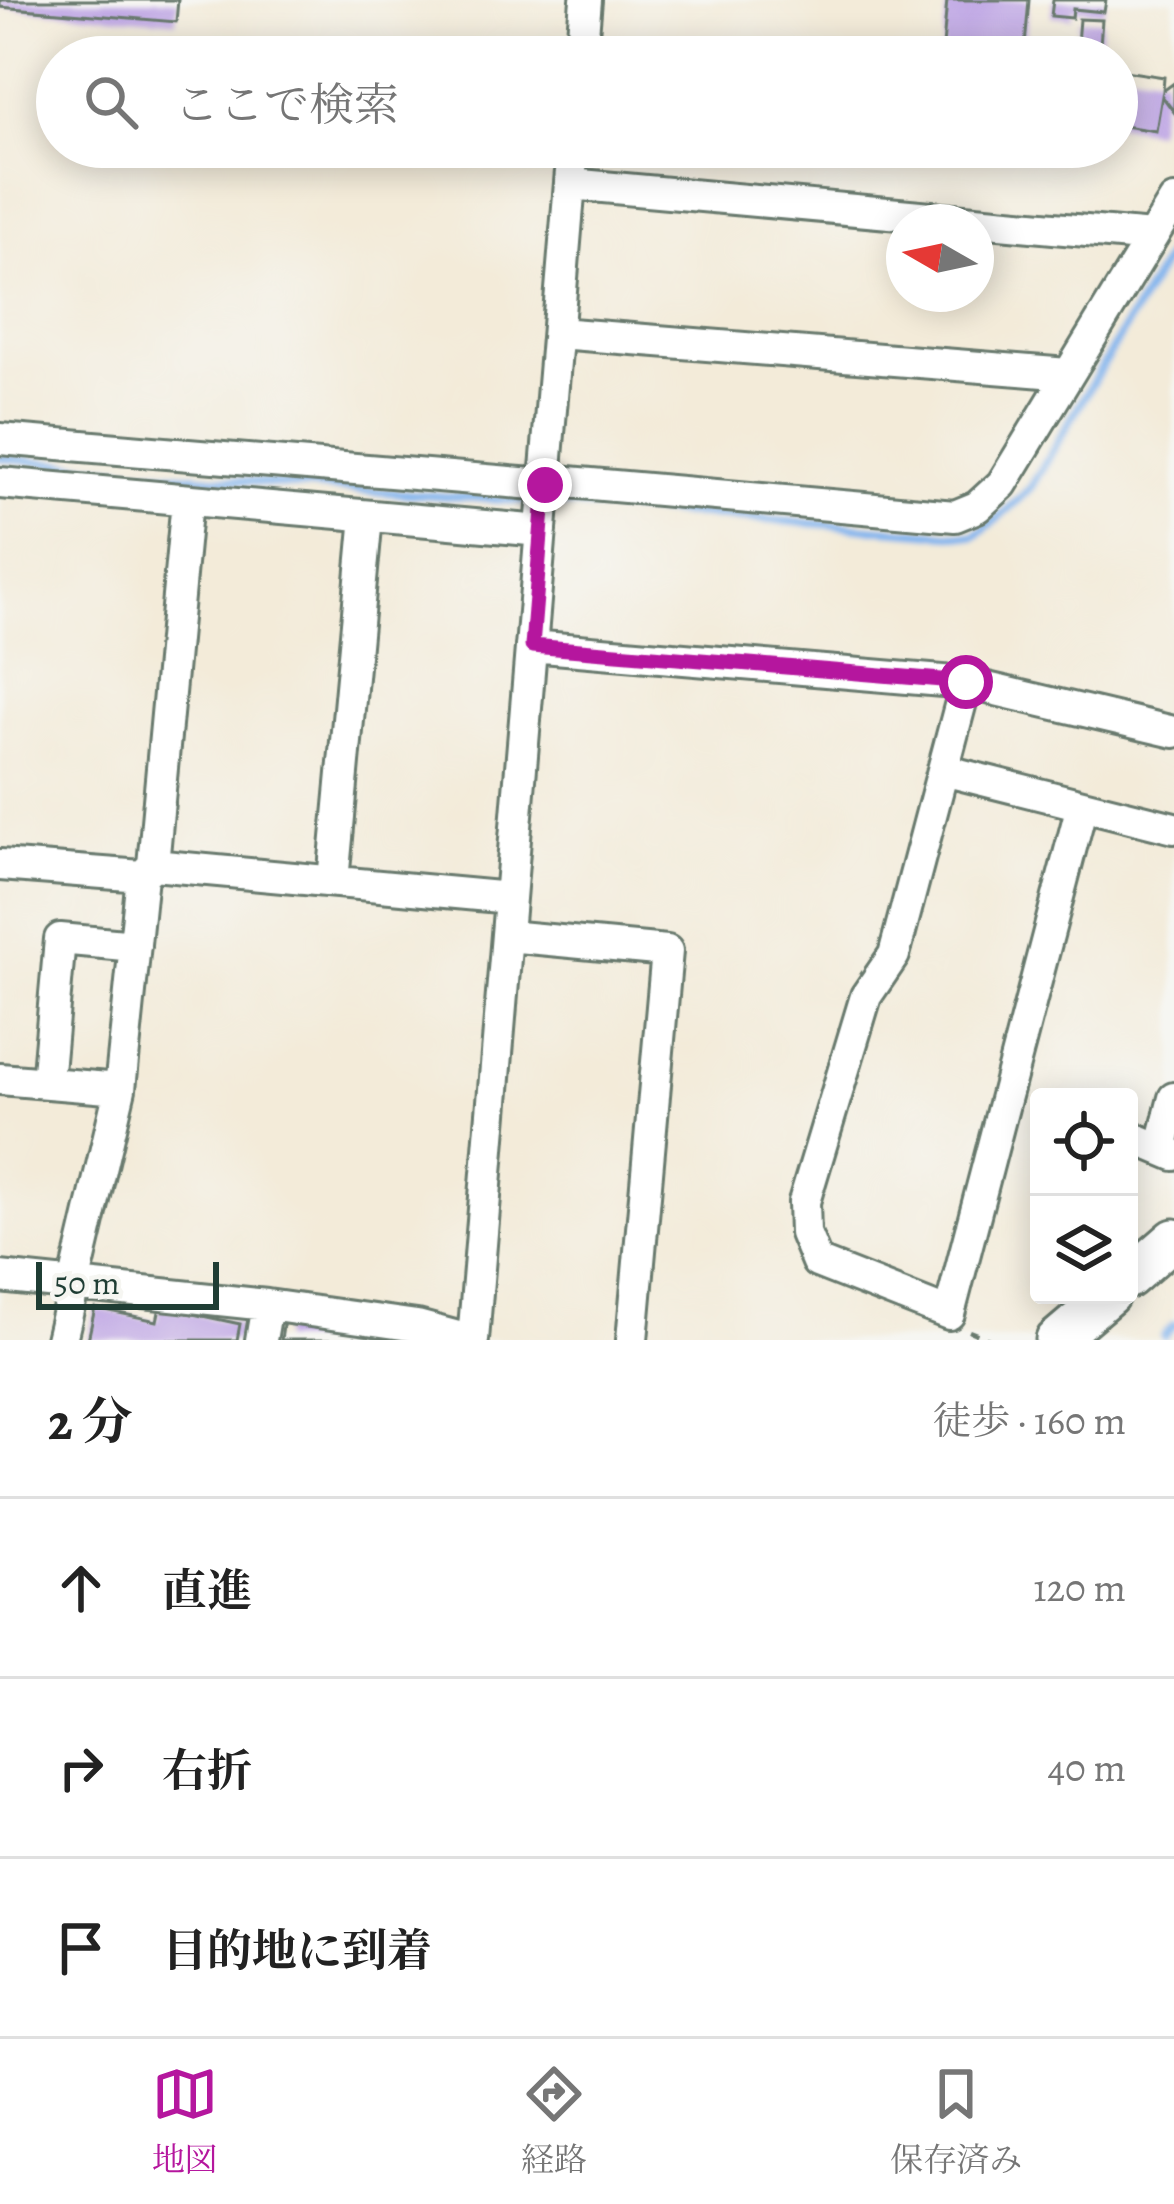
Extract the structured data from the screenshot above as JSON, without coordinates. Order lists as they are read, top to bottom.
{
  "scale_bar": "50 m",
  "north": "left",
  "page": {
    "search": "ここで検索",
    "scale": "50 m",
    "heading": ["2 分", "徒歩 · 160 m"],
    "list": [
      ["直進", "120 m"],
      ["右折", "40 m"],
      "目的地に到着"
    ],
    "nav": ["地図", "経路", "保存済み"]
  }
}
